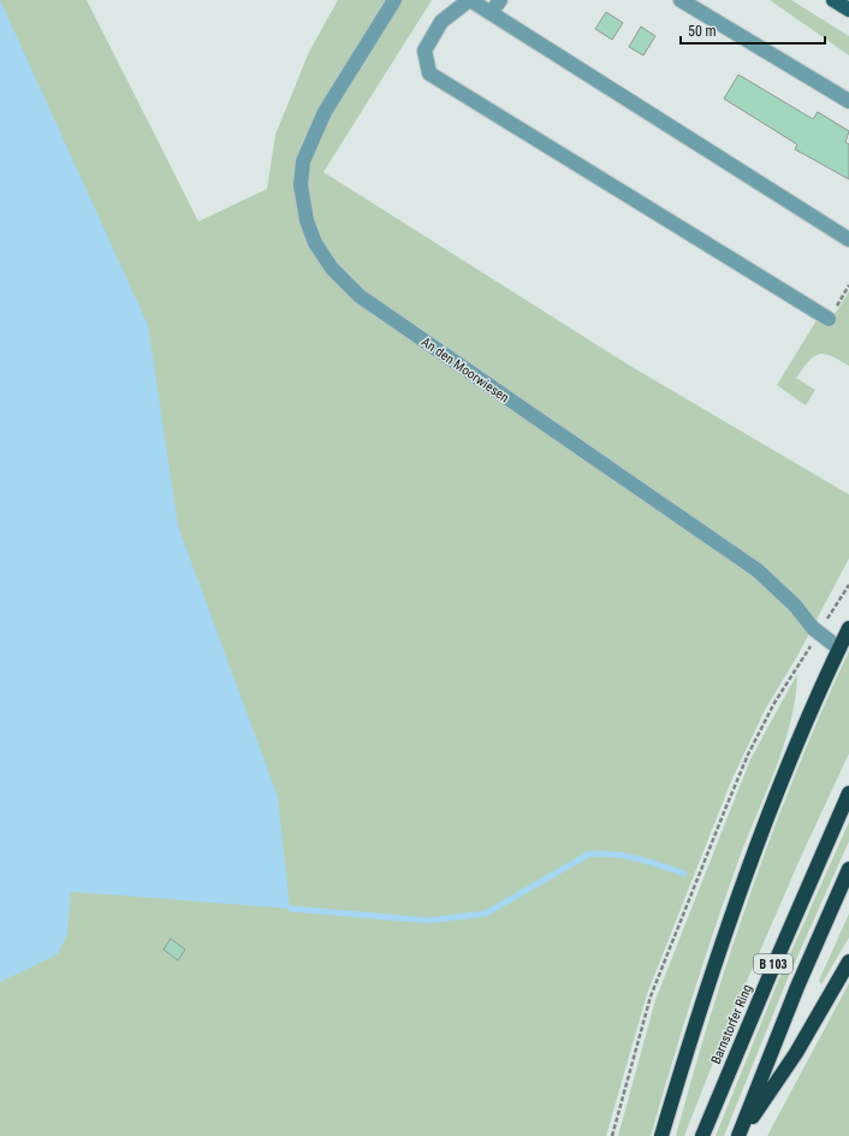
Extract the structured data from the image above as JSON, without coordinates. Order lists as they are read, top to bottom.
{
  "streets": {
    "highway": ["B 103", "Barnstorfer Ring"],
    "street": ["An den Moorwiesen"]
  },
  "scale_bar": "50 m"
}
